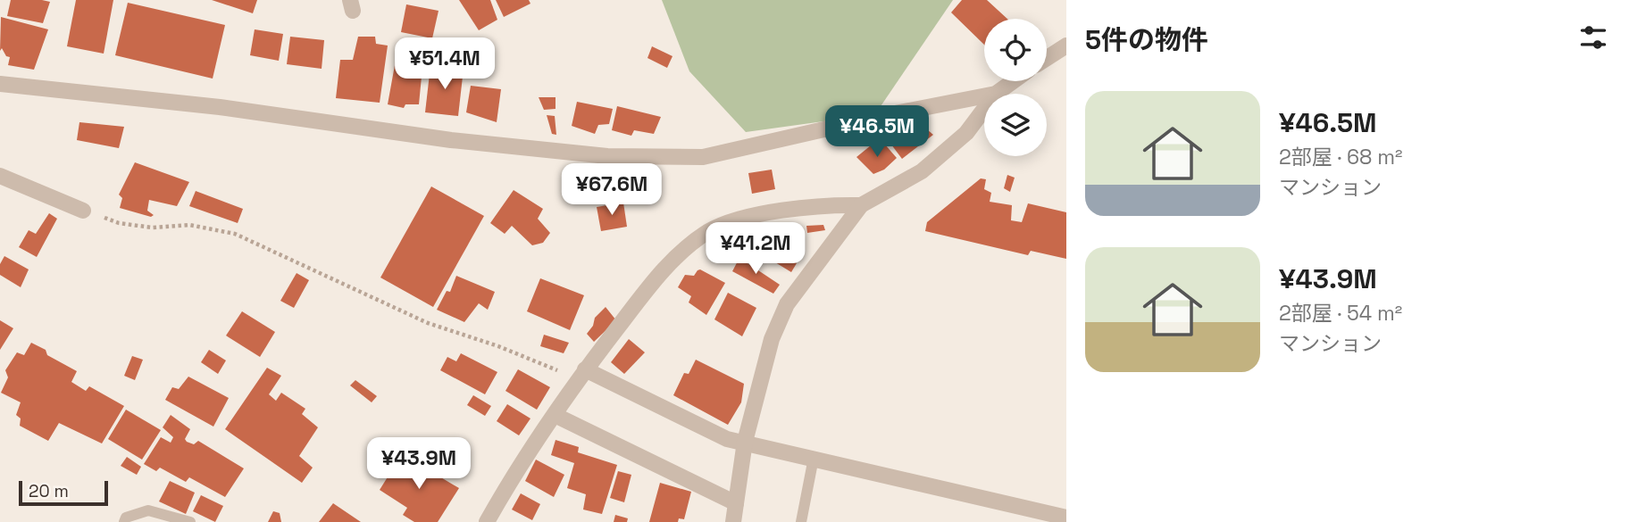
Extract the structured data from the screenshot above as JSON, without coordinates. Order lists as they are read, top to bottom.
{
  "scale_bar": "20 m",
  "page": {
    "heading": "5件の物件",
    "price": [
      "¥51.4M",
      "¥46.5M",
      "¥67.6M",
      "¥41.2M",
      "¥43.9M"
    ],
    "list": [
      {
        "name": "¥46.5M",
        "note": "2部屋 · 68 m² · マンション"
      },
      {
        "name": "¥43.9M",
        "note": "2部屋 · 54 m² · マンション"
      }
    ],
    "scale": "20 m"
  }
}
